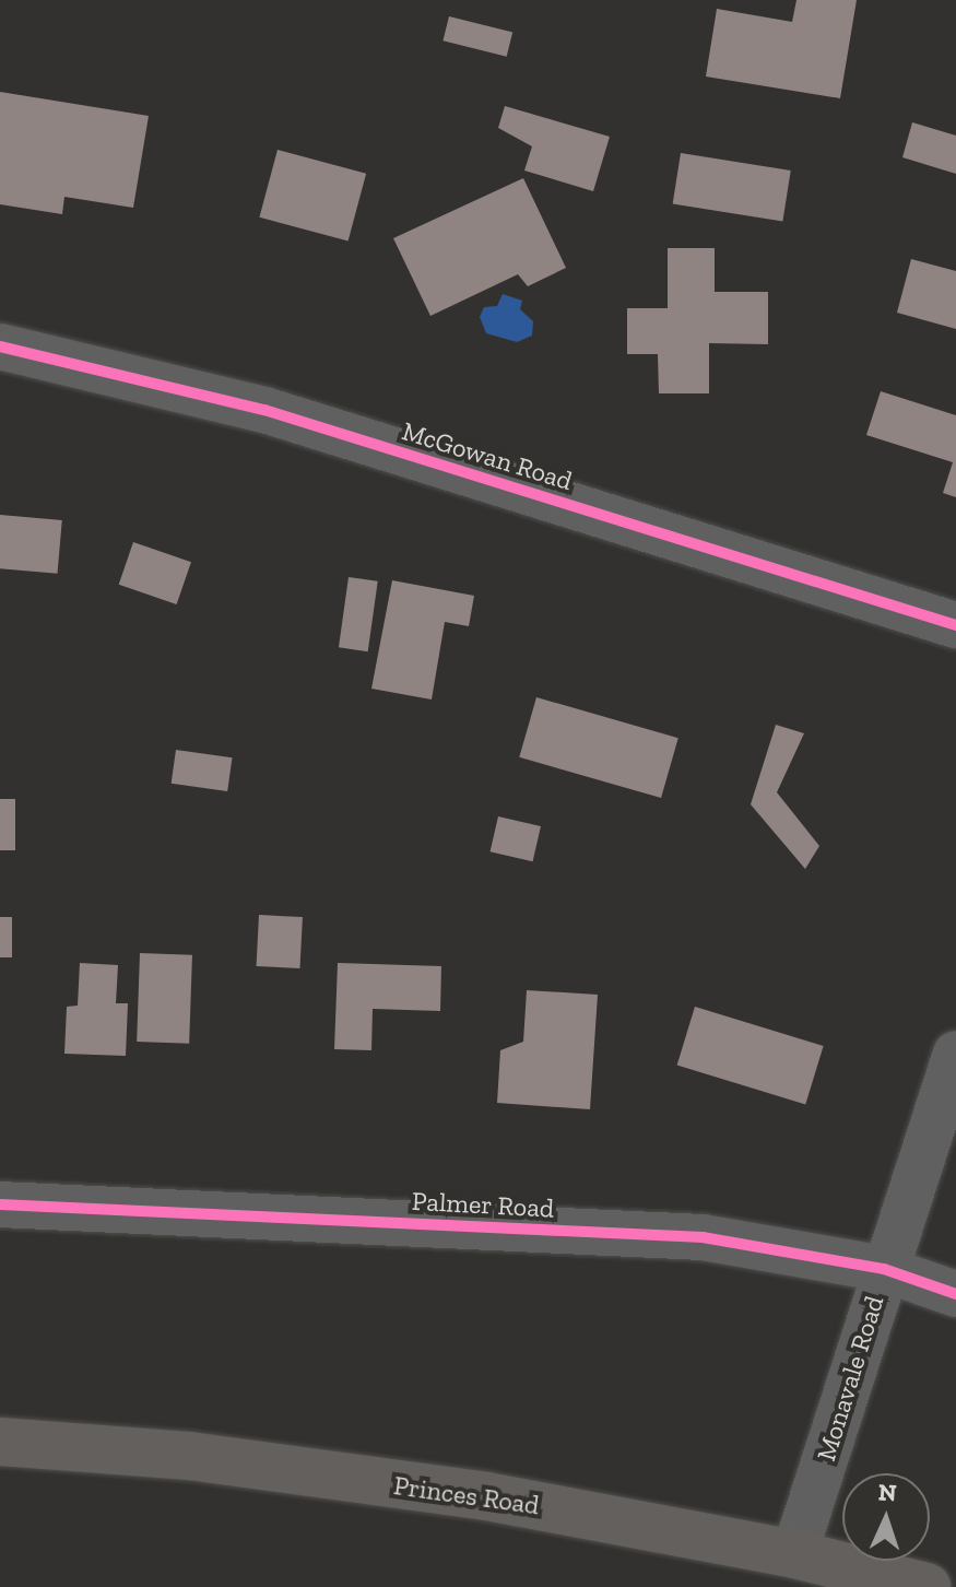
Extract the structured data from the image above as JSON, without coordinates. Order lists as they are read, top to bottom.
{
  "streets": {
    "main road": ["Princes Road"],
    "street": ["McGowan Road", "Palmer Road", "Monavale Road"]
  },
  "crossings": [
    ["Palmer Road", "Monavale Road"],
    ["Monavale Road", "Princes Road"]
  ],
  "north": "top"
}
